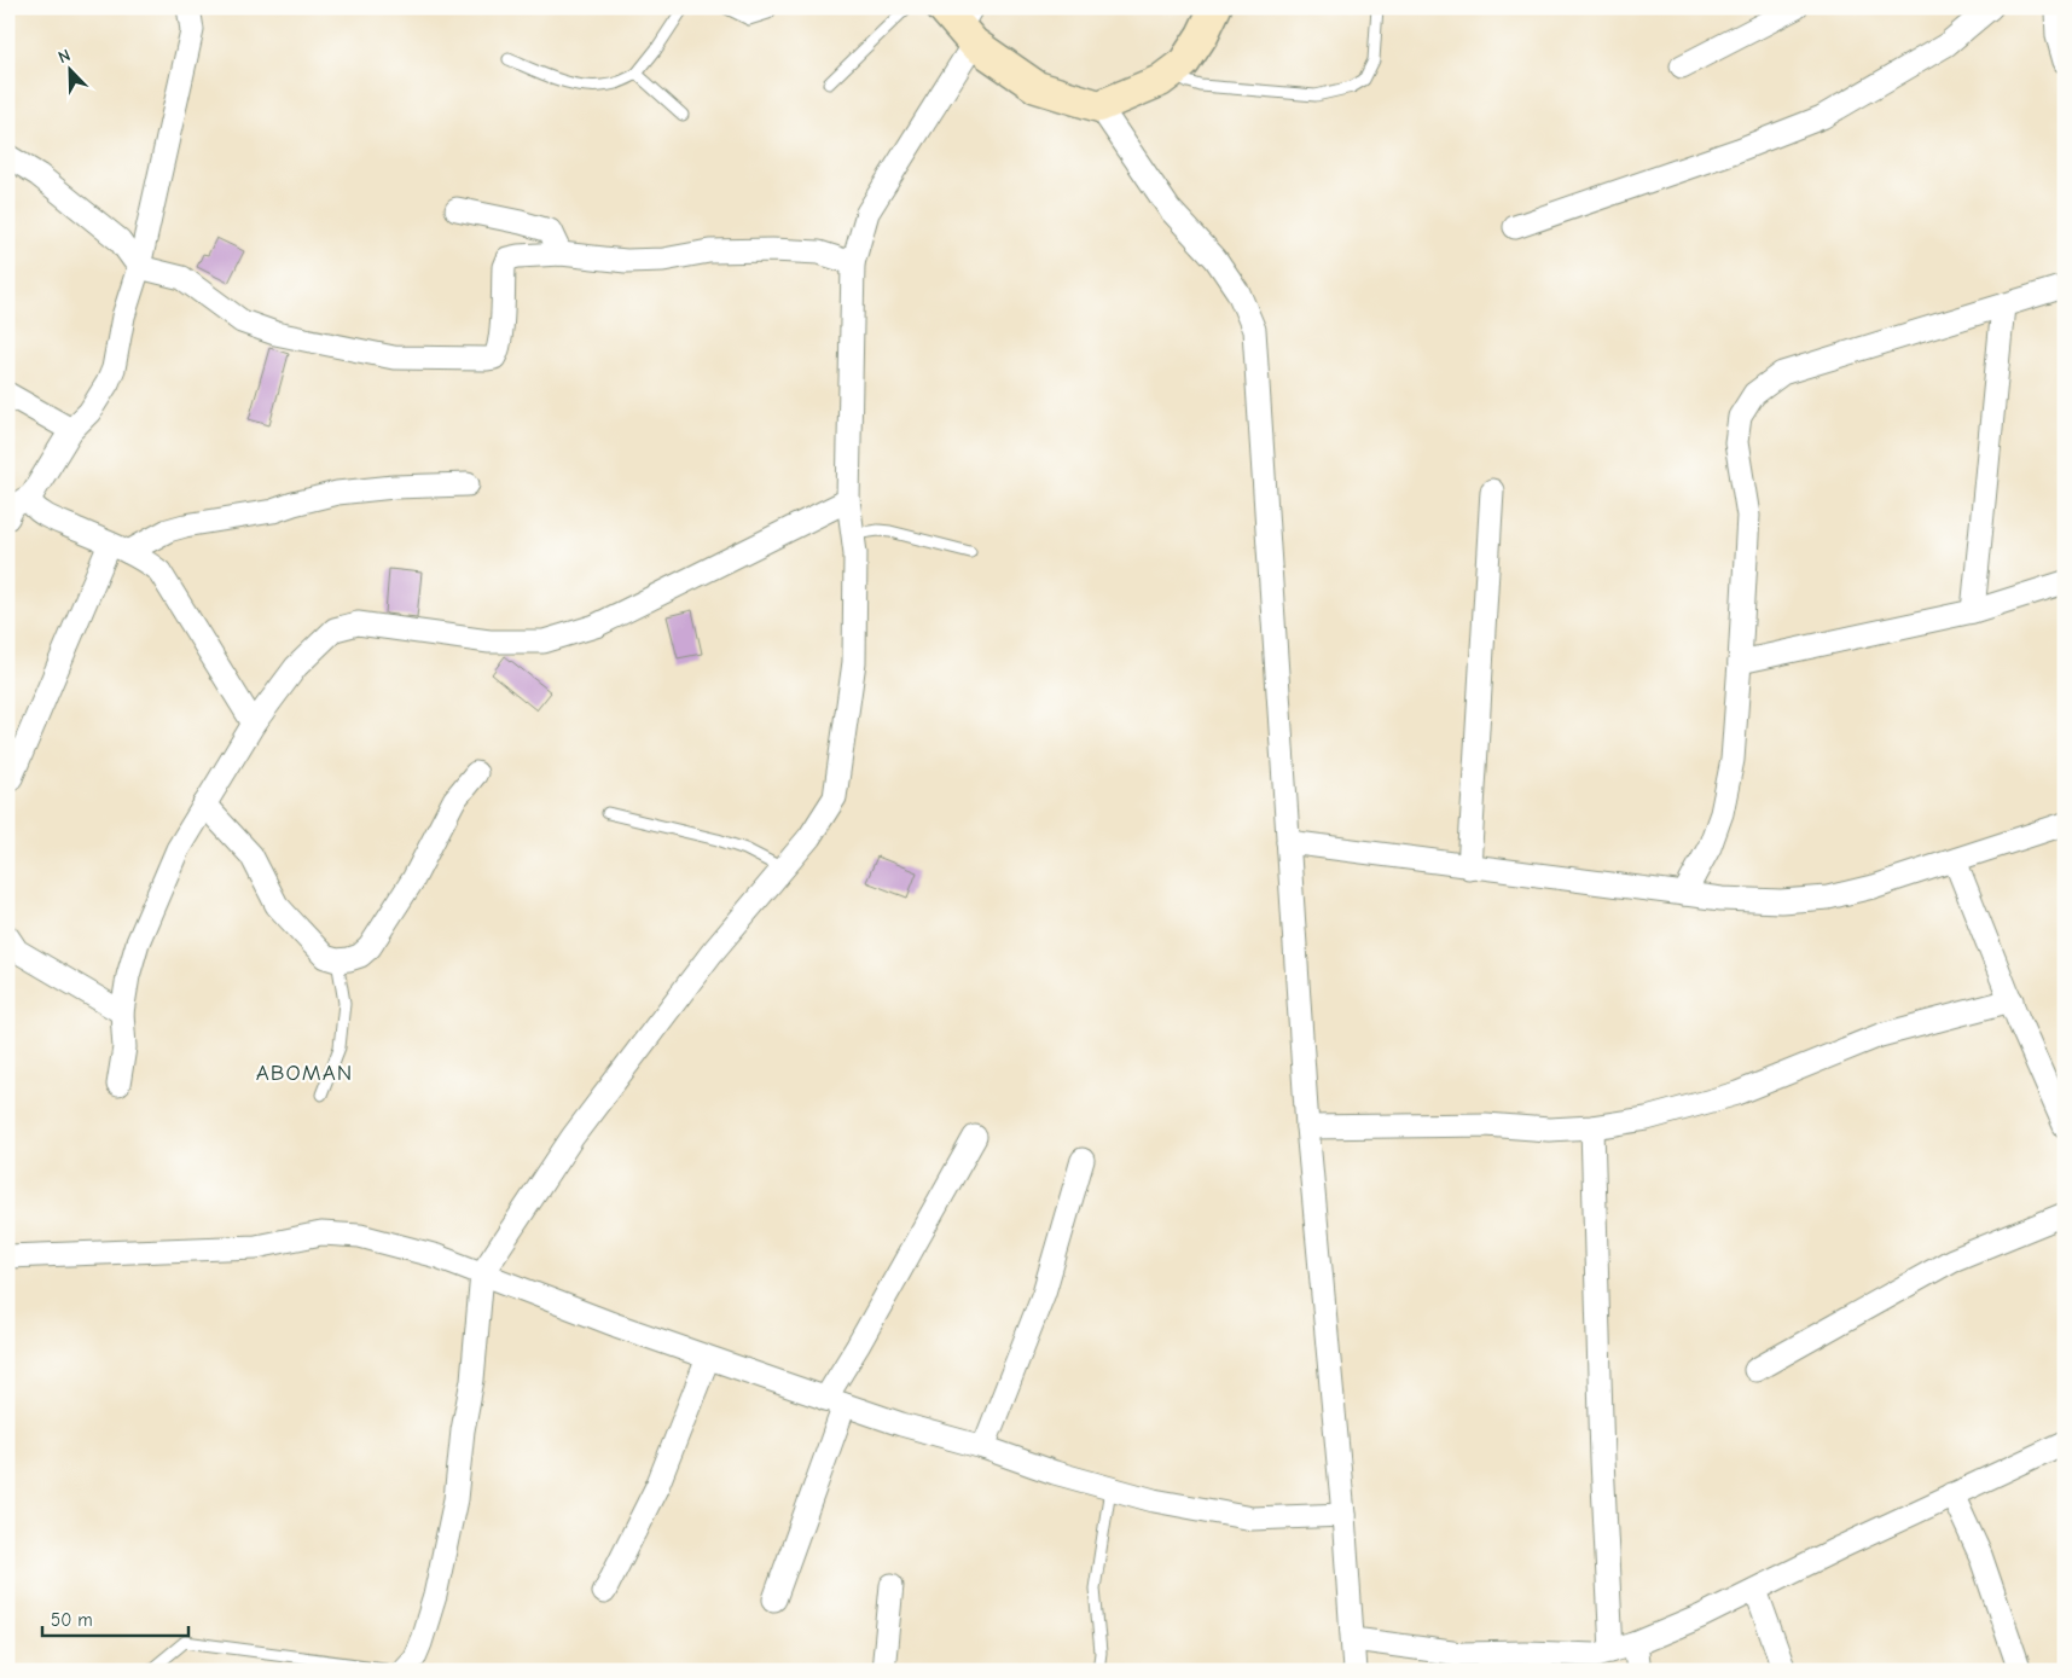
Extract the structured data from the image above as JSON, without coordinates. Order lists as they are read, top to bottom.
{
  "districts": ["ABOMAN"],
  "scale_bar": "50 m",
  "north": "top left"
}
